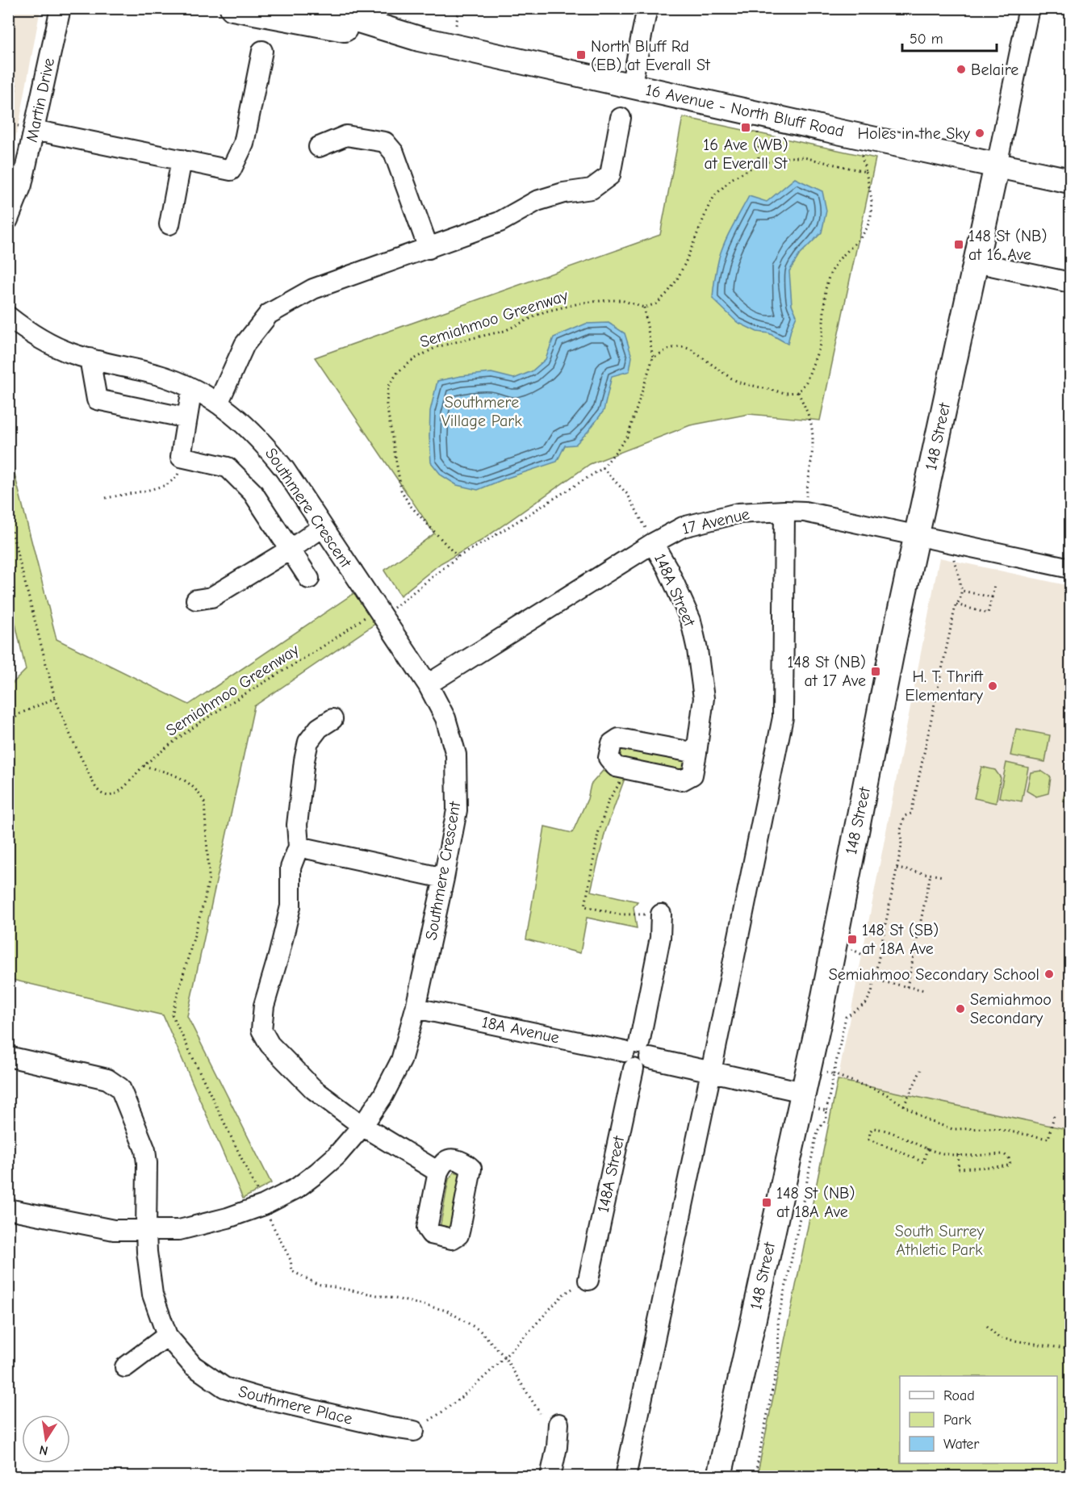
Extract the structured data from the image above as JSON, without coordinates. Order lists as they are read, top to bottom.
{
  "streets": {
    "main road": ["16 Avenue - North Bluff Road", "148 Street"],
    "street": [
      "Martin Drive",
      "Southmere Crescent",
      "17 Avenue",
      "148A Street",
      "18A Avenue",
      "Southmere Place"
    ],
    "path": ["Semiahmoo Greenway"]
  },
  "crossings": [
    ["16 Avenue - North Bluff Road", "148 Street"],
    ["148 Street", "17 Avenue"],
    ["148 Street", "18A Avenue"],
    ["Southmere Crescent", "17 Avenue"],
    ["Southmere Crescent", "18A Avenue"],
    ["Southmere Crescent", "Southmere Place"],
    ["17 Avenue", "148A Street"],
    ["148A Street", "18A Avenue"]
  ],
  "parks": ["Southmere Village Park", "South Surrey Athletic Park"],
  "places": {
    "transit": [
      "North Bluff Rd (EB) at Everall St",
      "16 Ave (WB) at Everall St",
      "148 St (NB) at 16 Ave",
      "148 St (NB) at 17 Ave",
      "148 St (SB) at 18A Ave",
      "148 St (NB) at 18A Ave"
    ],
    "other": [
      "Belaire",
      "Holes in the Sky",
      "H. T. Thrift Elementary",
      "Semiahmoo Secondary School",
      "Semiahmoo Secondary"
    ]
  },
  "legend": ["Road", "Park", "Water"],
  "scale_bar": "50 m",
  "north": "bottom"
}
